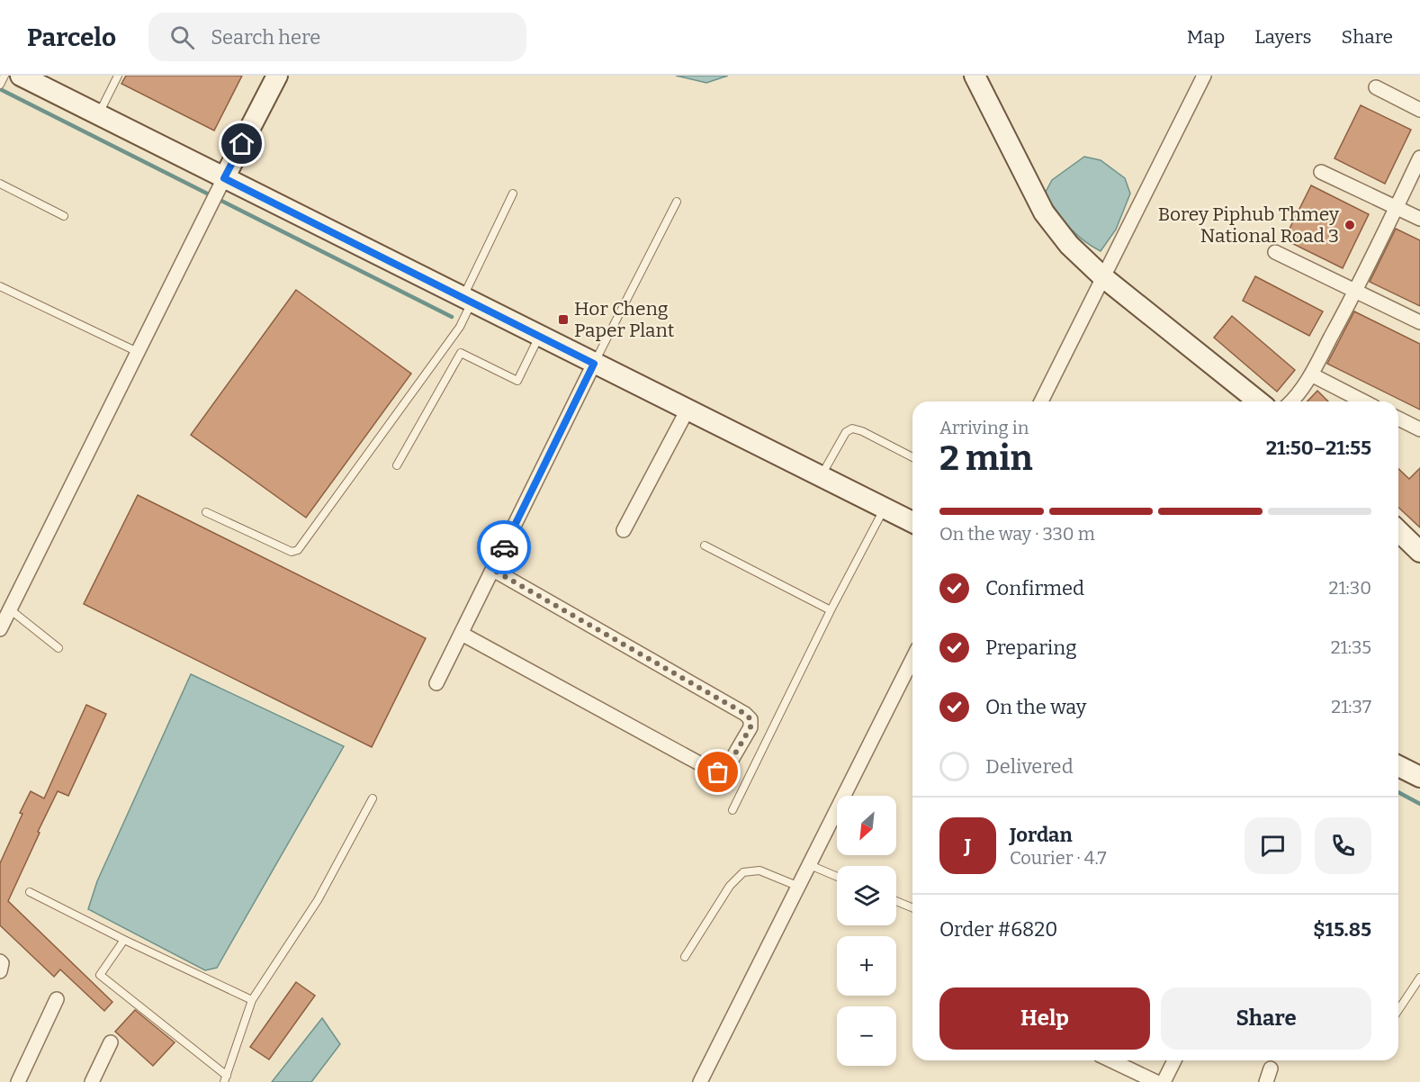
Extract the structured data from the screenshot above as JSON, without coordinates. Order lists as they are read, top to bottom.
{
  "places": {
    "other": ["Borey Piphub Thmey National Road 3"],
    "transit": ["Hor Cheng Paper Plant"]
  },
  "north": "bottom left",
  "page": {
    "header": "Parcelo",
    "search": "Search here",
    "nav": ["Map", "Layers", "Share"],
    "heading": ["2 min", "Arriving in", "21:50–21:55"],
    "panel": [
      "Jordan",
      "Courier · 4.7",
      "Order #6820",
      "$15.85"
    ],
    "bar": "On the way · 330 m",
    "list": [
      ["Confirmed", "21:30"],
      ["Preparing", "21:35"],
      ["On the way", "21:37"],
      "Delivered"
    ],
    "map_buttons": ["+", "−"],
    "round": "J",
    "buttons": ["Help", "Share"]
  }
}
